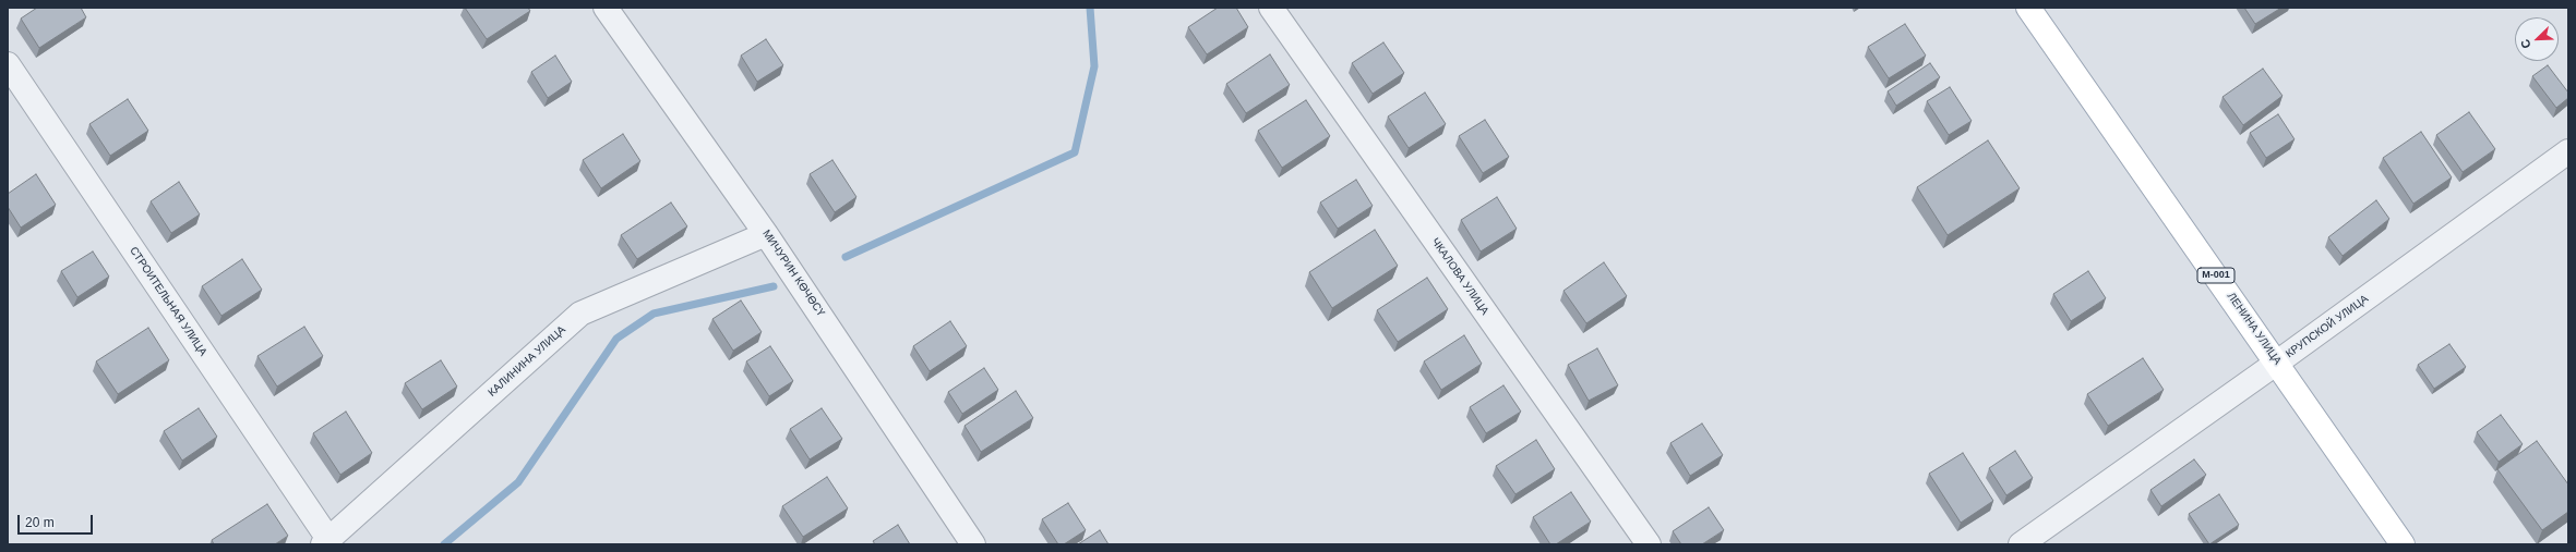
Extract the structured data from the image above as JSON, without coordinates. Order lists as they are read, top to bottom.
{
  "streets": {
    "main road": ["М-001", "ЛЕНИНА УЛИЦА"],
    "street": [
      "МИЧУРИН КӨЧӨСҮ",
      "ЧКАЛОВА УЛИЦА",
      "СТРОИТЕЛЬНАЯ УЛИЦА",
      "КРУПСКОЙ УЛИЦА",
      "КАЛИНИНА УЛИЦА"
    ]
  },
  "crossings": [
    ["МИЧУРИН КӨЧӨСҮ", "КАЛИНИНА УЛИЦА"],
    ["СТРОИТЕЛЬНАЯ УЛИЦА", "КАЛИНИНА УЛИЦА"],
    ["КРУПСКОЙ УЛИЦА", "ЛЕНИНА УЛИЦА"]
  ],
  "scale_bar": "20 m",
  "north": "bottom left"
}
